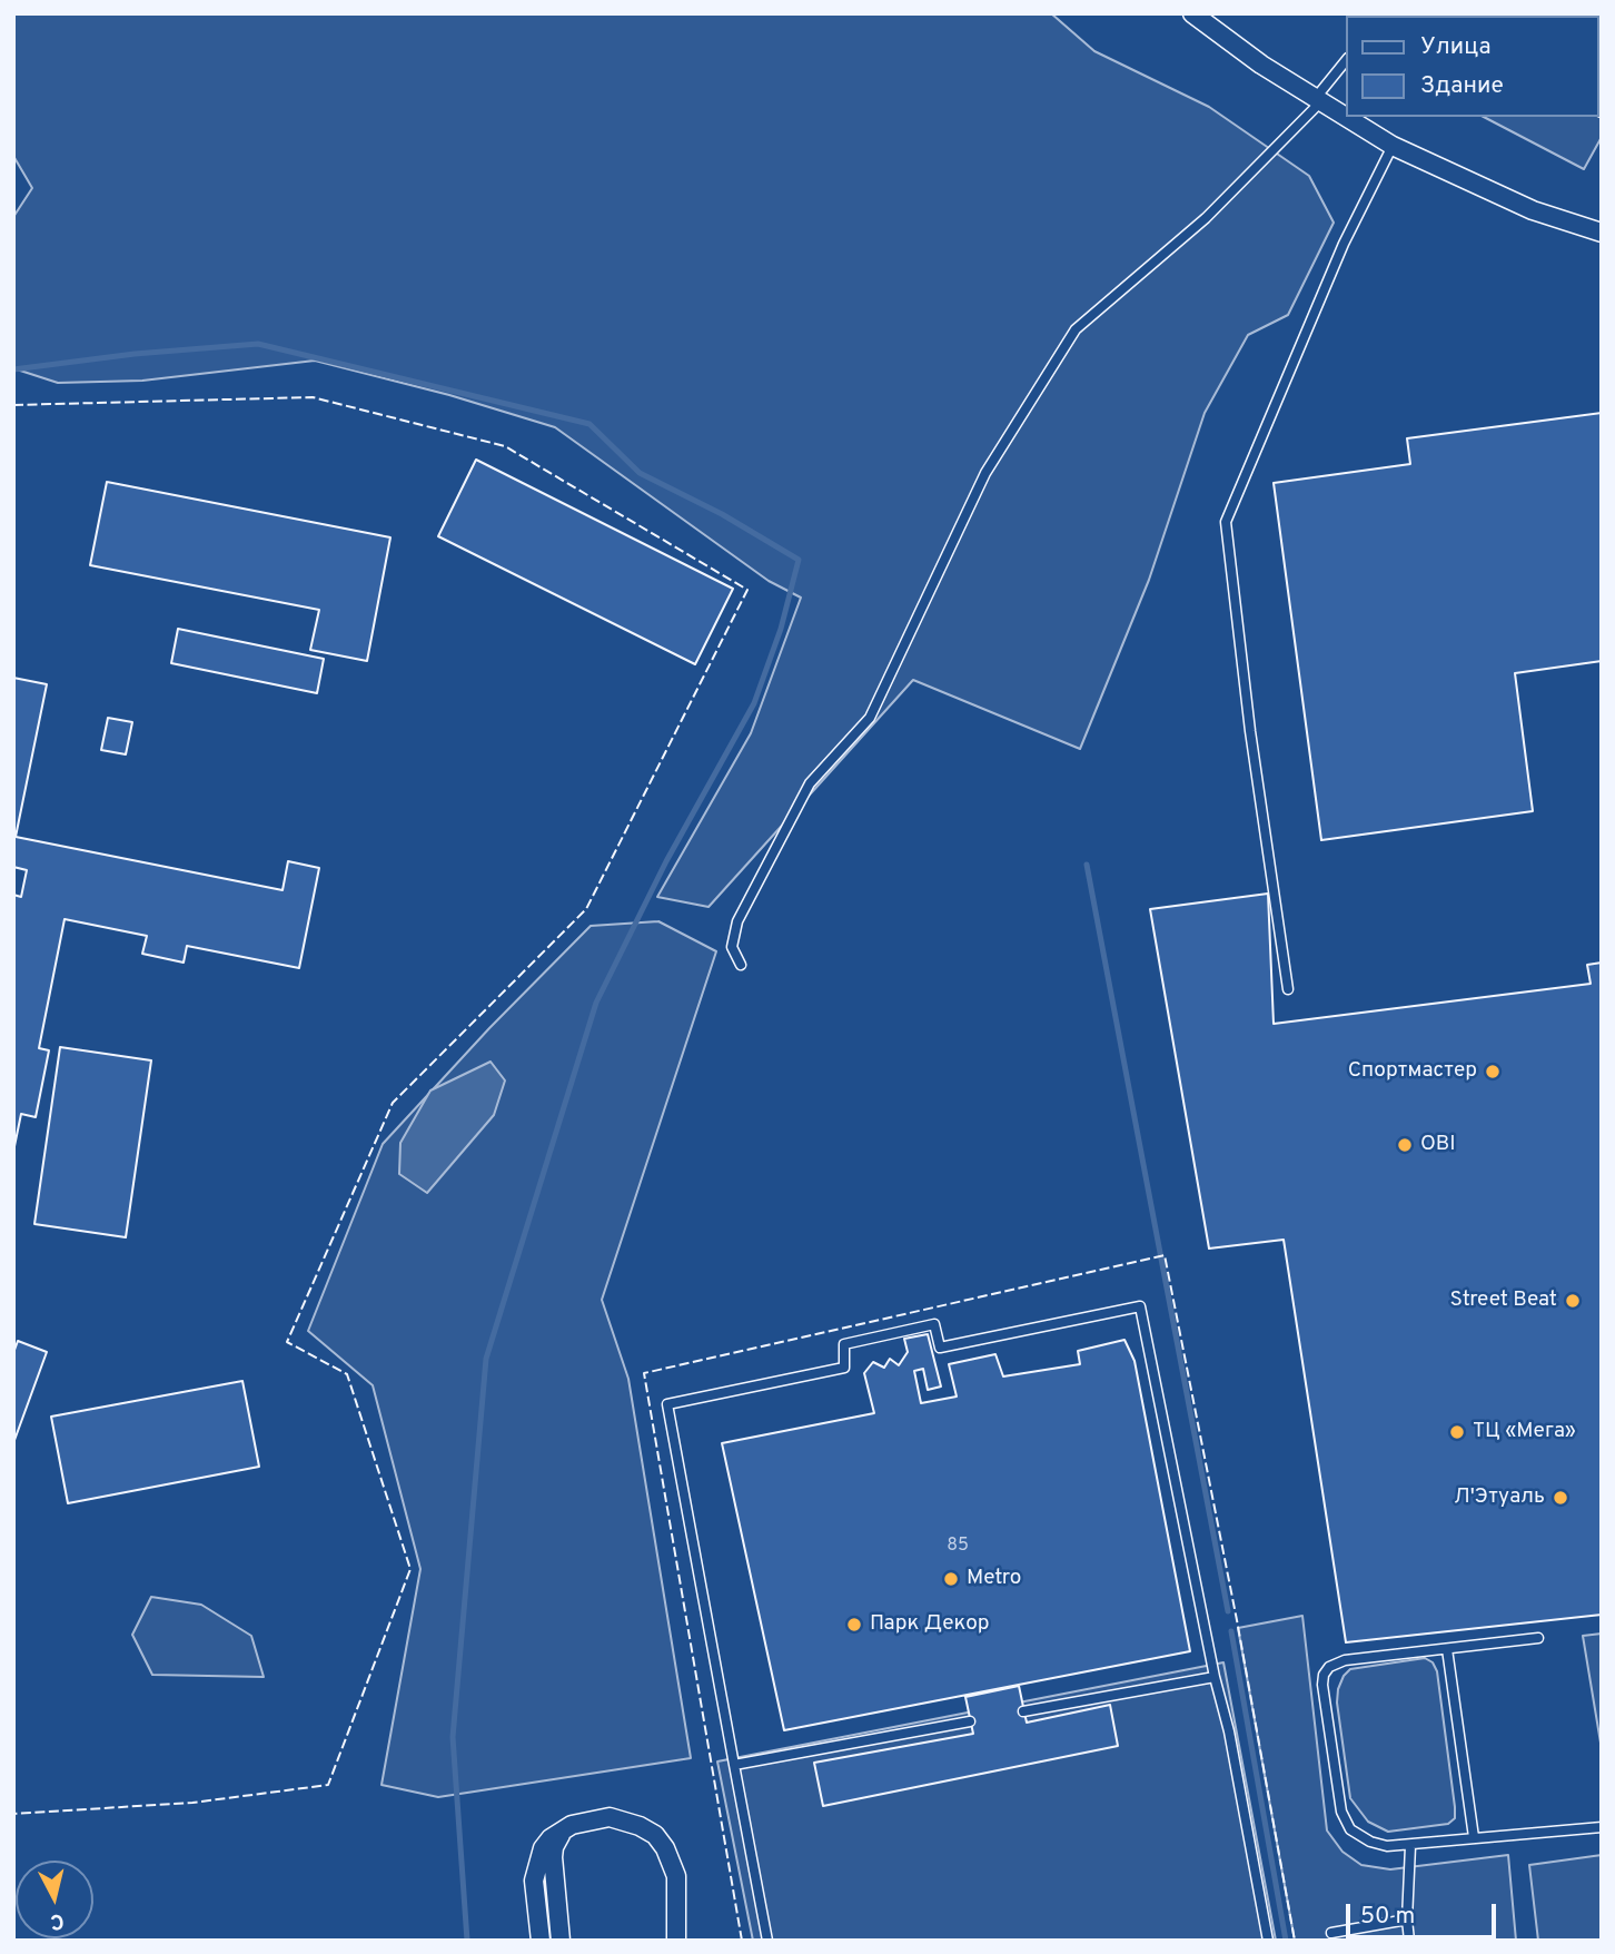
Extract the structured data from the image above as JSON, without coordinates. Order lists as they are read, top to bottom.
{
  "places": [
    "Спортмастер",
    "OBI",
    "Street Beat",
    "ТЦ «Мега»",
    "Л'Этуаль",
    "Metro",
    "Парк Декор"
  ],
  "house_numbers": ["85"],
  "legend": ["Улица", "Здание"],
  "scale_bar": "50 m",
  "north": "bottom"
}
